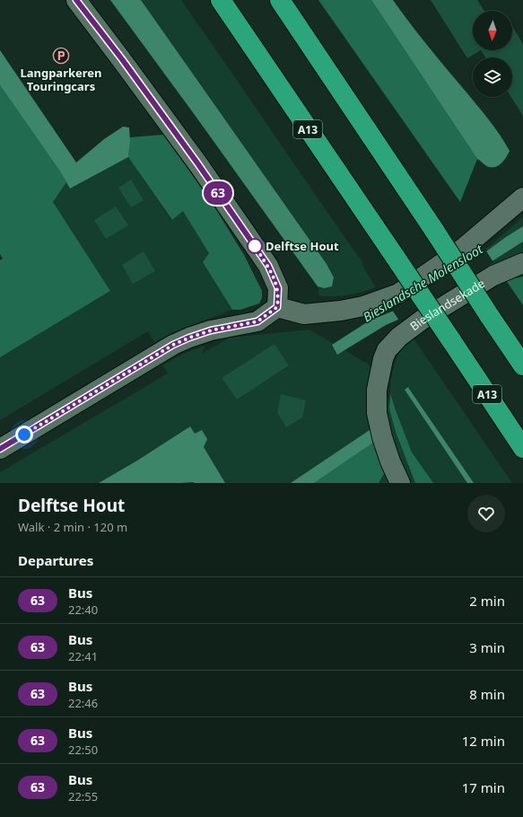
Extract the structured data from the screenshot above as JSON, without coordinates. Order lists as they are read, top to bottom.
{
  "streets": {
    "highway": ["A13"],
    "street": ["Bieslandsekade"]
  },
  "water": ["Bieslandsche Molensloot"],
  "places": {
    "parking": ["Langparkeren Touringcars"],
    "other": ["Delftse Hout"]
  },
  "lines": ["bus line 63"],
  "north": "bottom",
  "page": {
    "on_map": "63",
    "heading": [
      ["Delftse Hout", "Walk · 2 min · 120 m"],
      "Departures"
    ],
    "list": [
      {
        "mark": "63",
        "name": "Bus",
        "note": "22:40",
        "value": "2 min"
      },
      {
        "mark": "63",
        "name": "Bus",
        "note": "22:41",
        "value": "3 min"
      },
      {
        "mark": "63",
        "name": "Bus",
        "note": "22:46",
        "value": "8 min"
      },
      {
        "mark": "63",
        "name": "Bus",
        "note": "22:50",
        "value": "12 min"
      },
      {
        "mark": "63",
        "name": "Bus",
        "note": "22:55",
        "value": "17 min"
      }
    ]
  }
}
